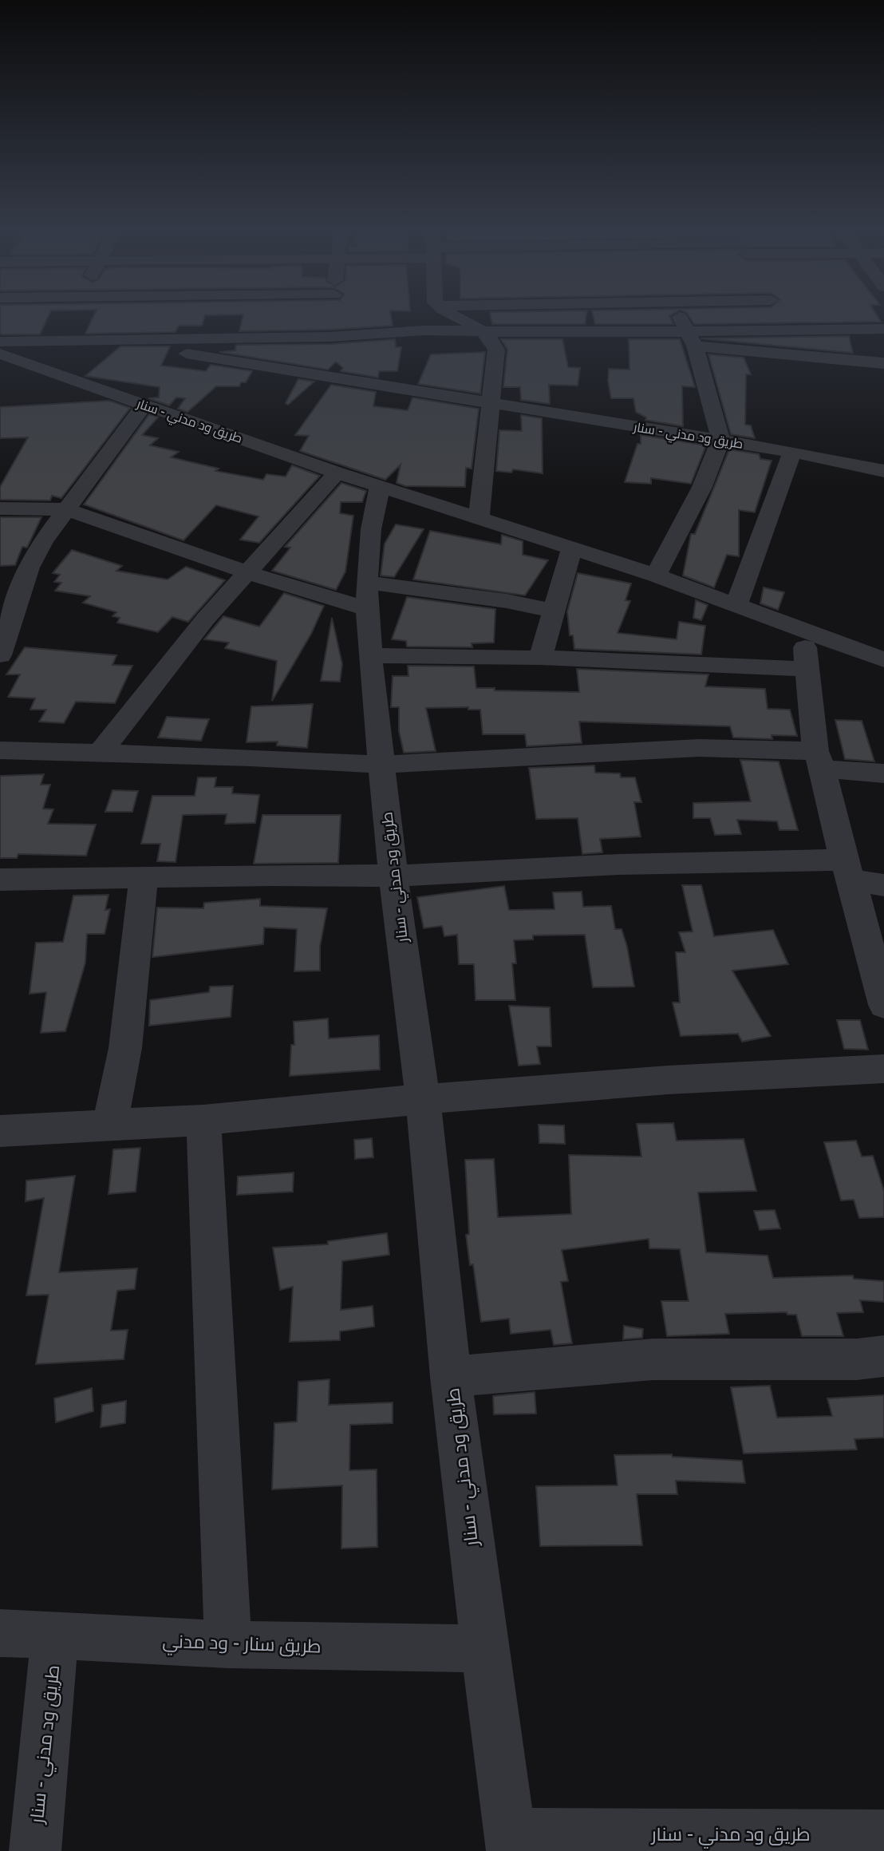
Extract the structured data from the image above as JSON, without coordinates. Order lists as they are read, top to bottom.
{
  "streets": {
    "street": ["طريق ود مدني - سنار", "طريق سنار - ود مدني"]
  },
  "crossings": [
    ["طريق ود مدني - سنار", "طريق سنار - ود مدني"]
  ]
}
